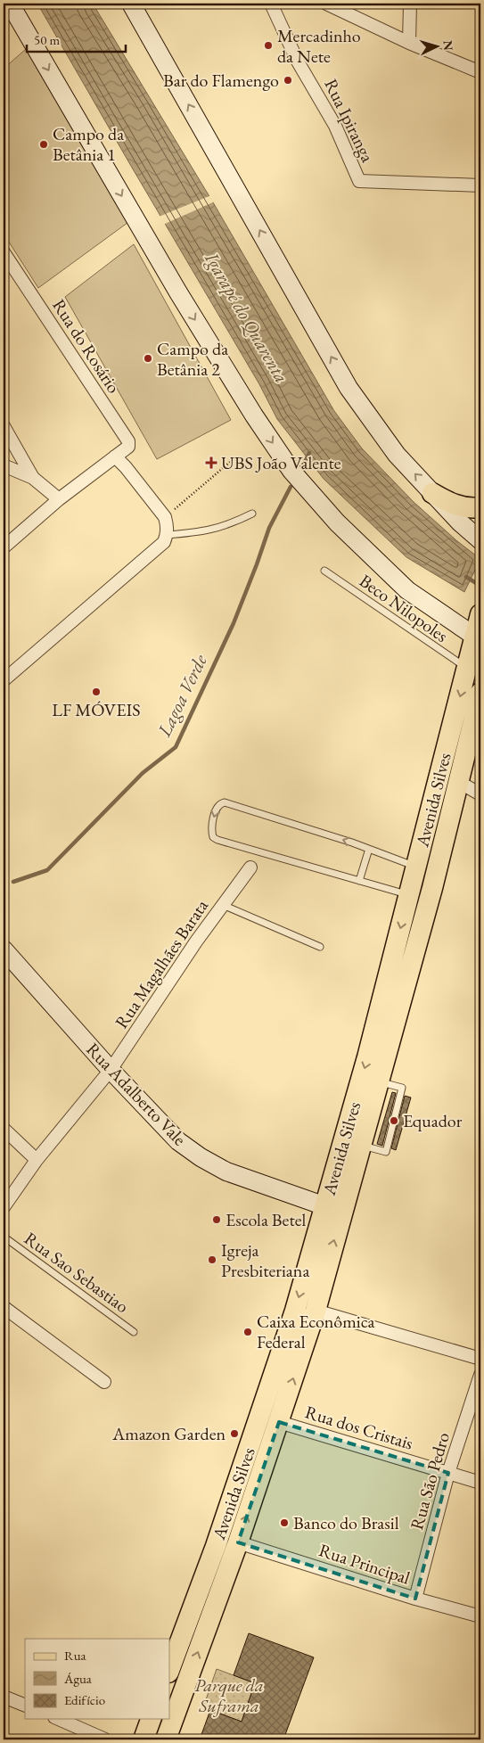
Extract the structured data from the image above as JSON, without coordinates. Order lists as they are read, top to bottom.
{
  "streets": {
    "main road": ["Avenida Silves"],
    "street": [
      "Rua Ipiranga",
      "Rua do Rosário",
      "Rua Magalhães Barata",
      "Rua Adalberto Vale",
      "Rua dos Cristais",
      "Rua São Pedro",
      "Rua Principal"
    ],
    "lane": ["Beco Nilopoles", "Rua Sao Sebastiao"]
  },
  "crossings": [
    ["Beco Nilopoles", "Avenida Silves"],
    ["Avenida Silves", "Rua Adalberto Vale"],
    ["Avenida Silves", "Rua dos Cristais"],
    ["Avenida Silves", "Rua Principal"],
    ["Rua Magalhães Barata", "Rua Adalberto Vale"],
    ["Rua dos Cristais", "Rua São Pedro"],
    ["Rua São Pedro", "Rua Principal"]
  ],
  "water": ["Igarapé do Quarenta", "Lagoa Verde"],
  "parks": ["Parque da Suframa"],
  "places": {
    "other": [
      "Mercadinho da Nete",
      "Bar do Flamengo",
      "Campo da Betânia 1",
      "Campo da Betânia 2",
      "LF MÓVEIS",
      "Equador",
      "Escola Betel",
      "Igreja Presbiteriana",
      "Caixa Econômica Federal",
      "Amazon Garden",
      "Banco do Brasil"
    ],
    "health": ["UBS João Valente"]
  },
  "legend": ["Rua", "Água", "Edifício"],
  "scale_bar": "50 m",
  "north": "right"
}
